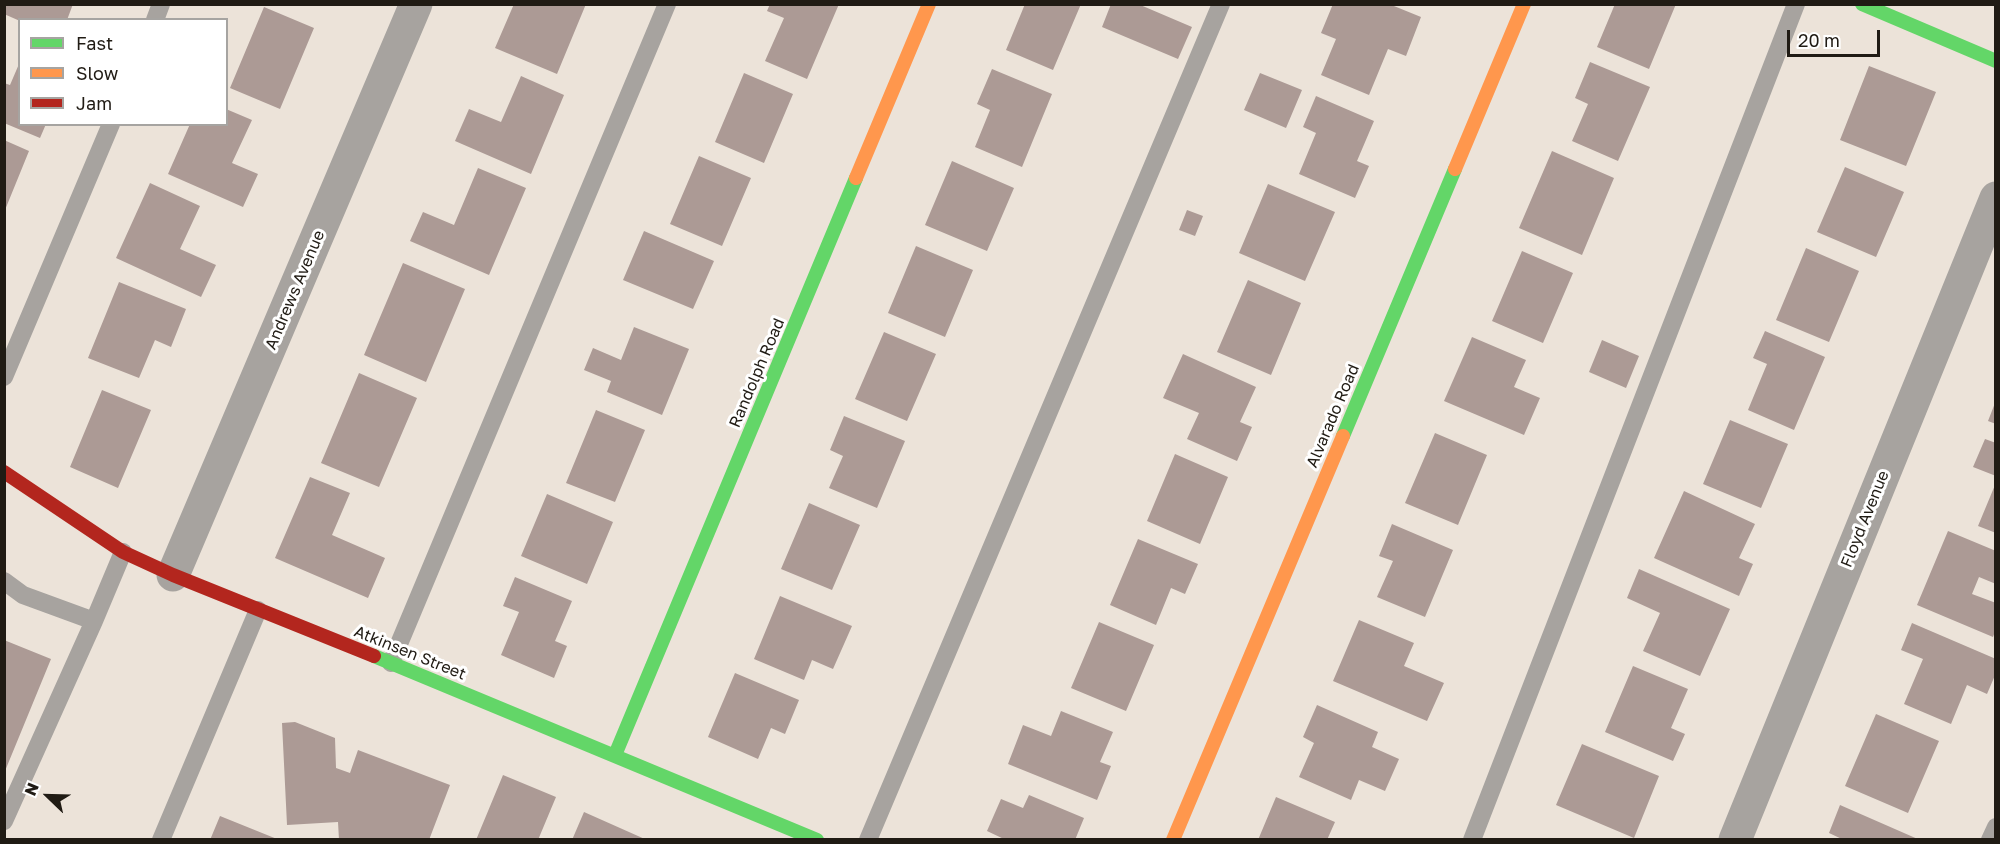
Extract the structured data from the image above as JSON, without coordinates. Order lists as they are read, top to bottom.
{
  "streets": {
    "street": [
      "Andrews Avenue",
      "Randolph Road",
      "Alvarado Road",
      "Floyd Avenue",
      "Atkinsen Street"
    ]
  },
  "crossings": [
    ["Andrews Avenue", "Atkinsen Street"],
    ["Randolph Road", "Atkinsen Street"]
  ],
  "legend": ["Fast", "Slow", "Jam"],
  "scale_bar": "20 m",
  "north": "top left"
}
